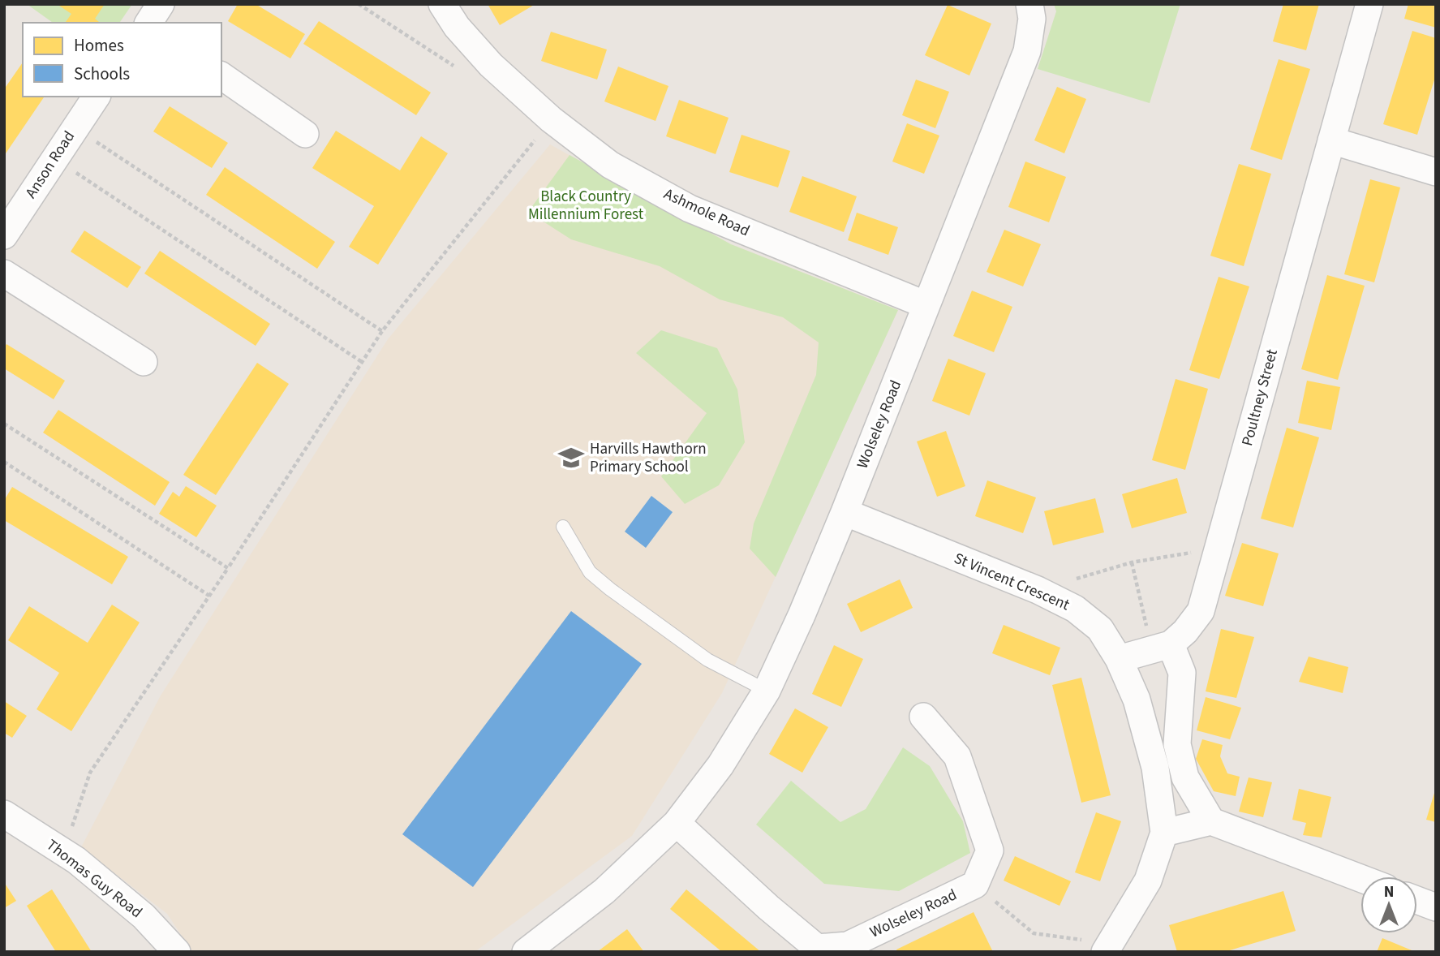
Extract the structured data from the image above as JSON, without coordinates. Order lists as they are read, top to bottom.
{
  "streets": {
    "street": [
      "Anson Road",
      "Ashmole Road",
      "Poultney Street",
      "Wolseley Road",
      "St Vincent Crescent",
      "Thomas Guy Road"
    ]
  },
  "crossings": [
    ["Ashmole Road", "Wolseley Road"],
    ["Wolseley Road", "St Vincent Crescent"]
  ],
  "parks": ["Black Country Millennium Forest"],
  "places": {
    "school or university": ["Harvills Hawthorn Primary School"]
  },
  "legend": ["Homes", "Schools"],
  "north": "top"
}
